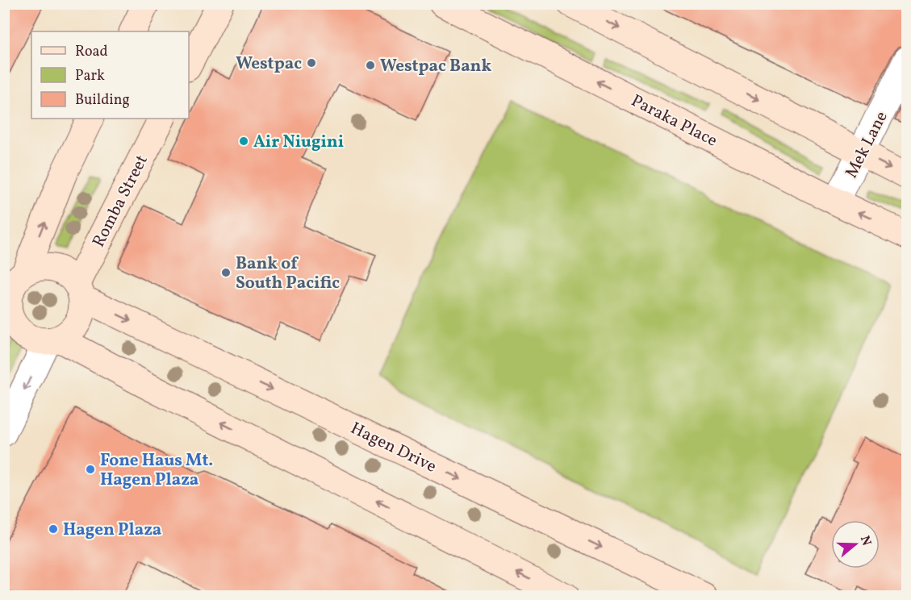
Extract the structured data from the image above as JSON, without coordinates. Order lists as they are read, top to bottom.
{
  "streets": {
    "street": [
      "Paraka Place",
      "Mek Lane",
      "Romba Street",
      "Hagen Drive"
    ]
  },
  "crossings": [
    ["Paraka Place", "Mek Lane"],
    ["Romba Street", "Hagen Drive"]
  ],
  "places": [
    "Westpac",
    "Westpac Bank",
    "Air Niugini",
    "Bank of South Pacific",
    "Fone Haus Mt. Hagen Plaza",
    "Hagen Plaza"
  ],
  "legend": ["Road", "Park", "Building"],
  "north": "right"
}
